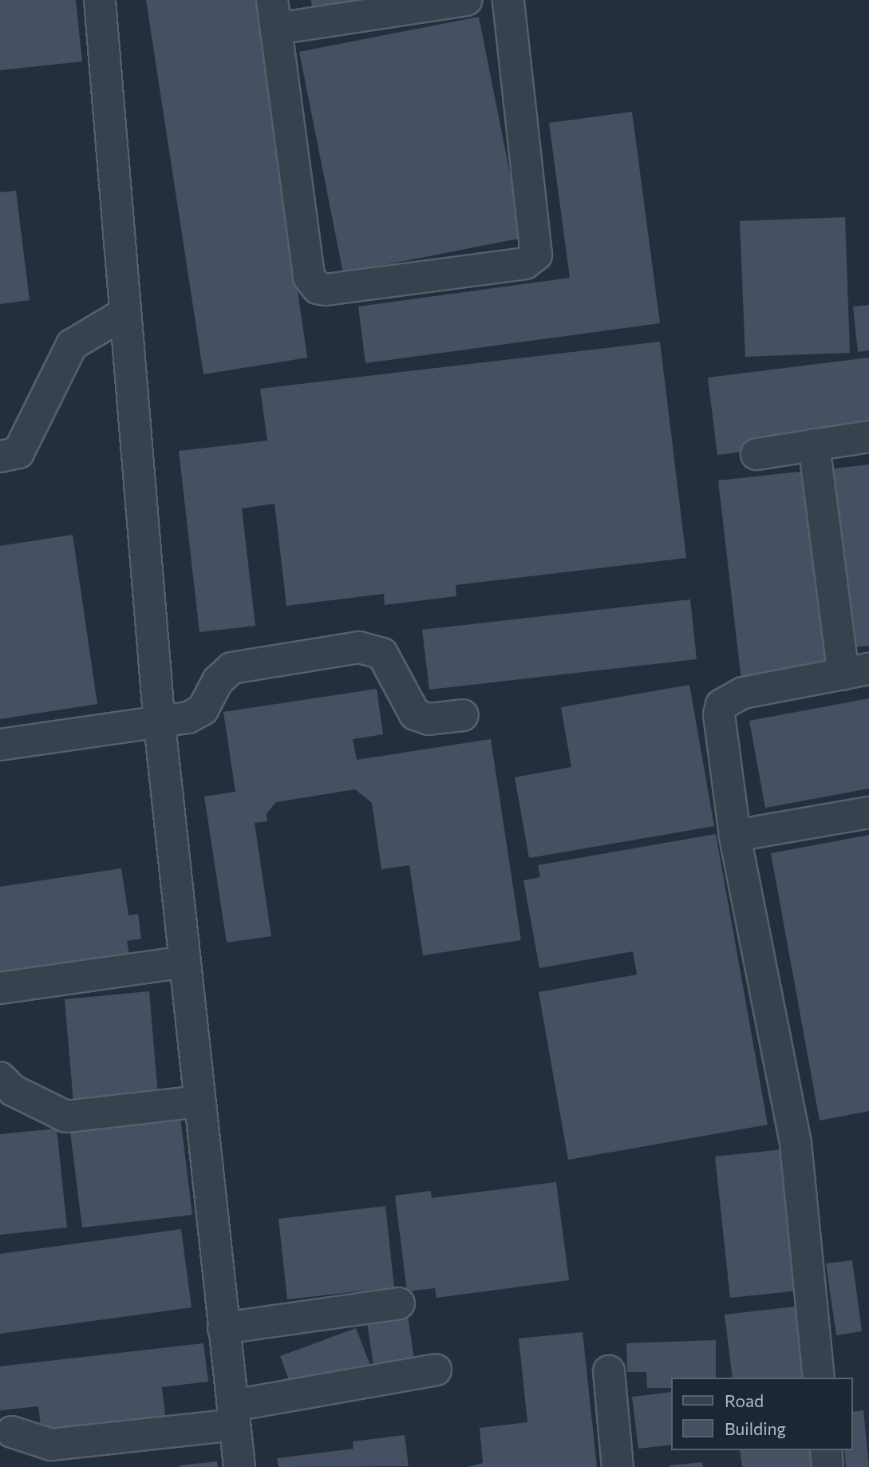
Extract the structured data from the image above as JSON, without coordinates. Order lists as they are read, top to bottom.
{
  "legend": ["Road", "Building"]
}
